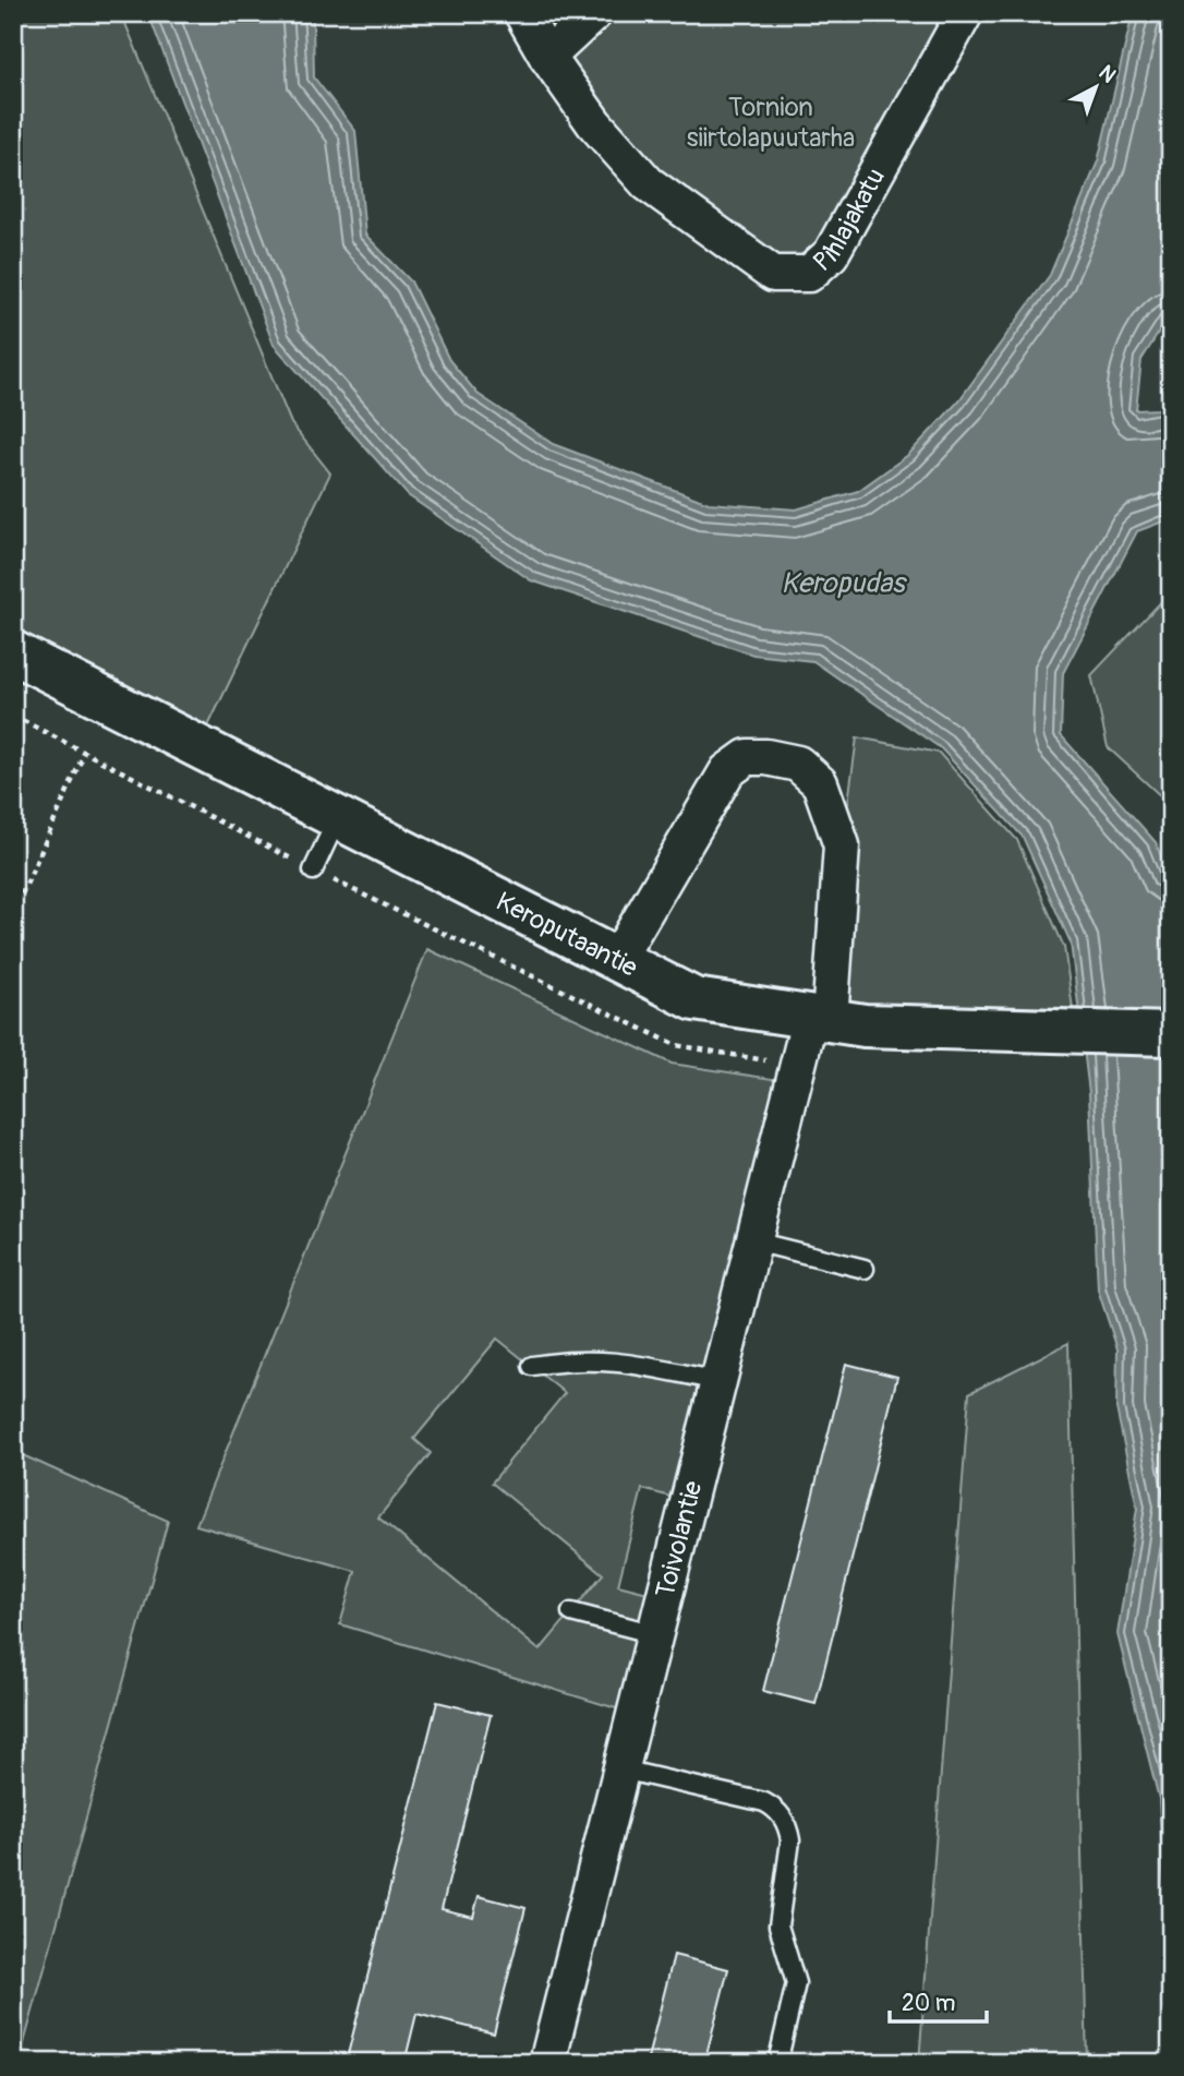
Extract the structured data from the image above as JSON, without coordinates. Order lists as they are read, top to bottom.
{
  "streets": {
    "street": ["Pihlajakatu", "Keroputaantie", "Toivolantie"]
  },
  "crossings": [
    ["Keroputaantie", "Toivolantie"]
  ],
  "water": ["Keropudas"],
  "parks": ["Tornion siirtolapuutarha"],
  "scale_bar": "20 m",
  "north": "top right"
}
